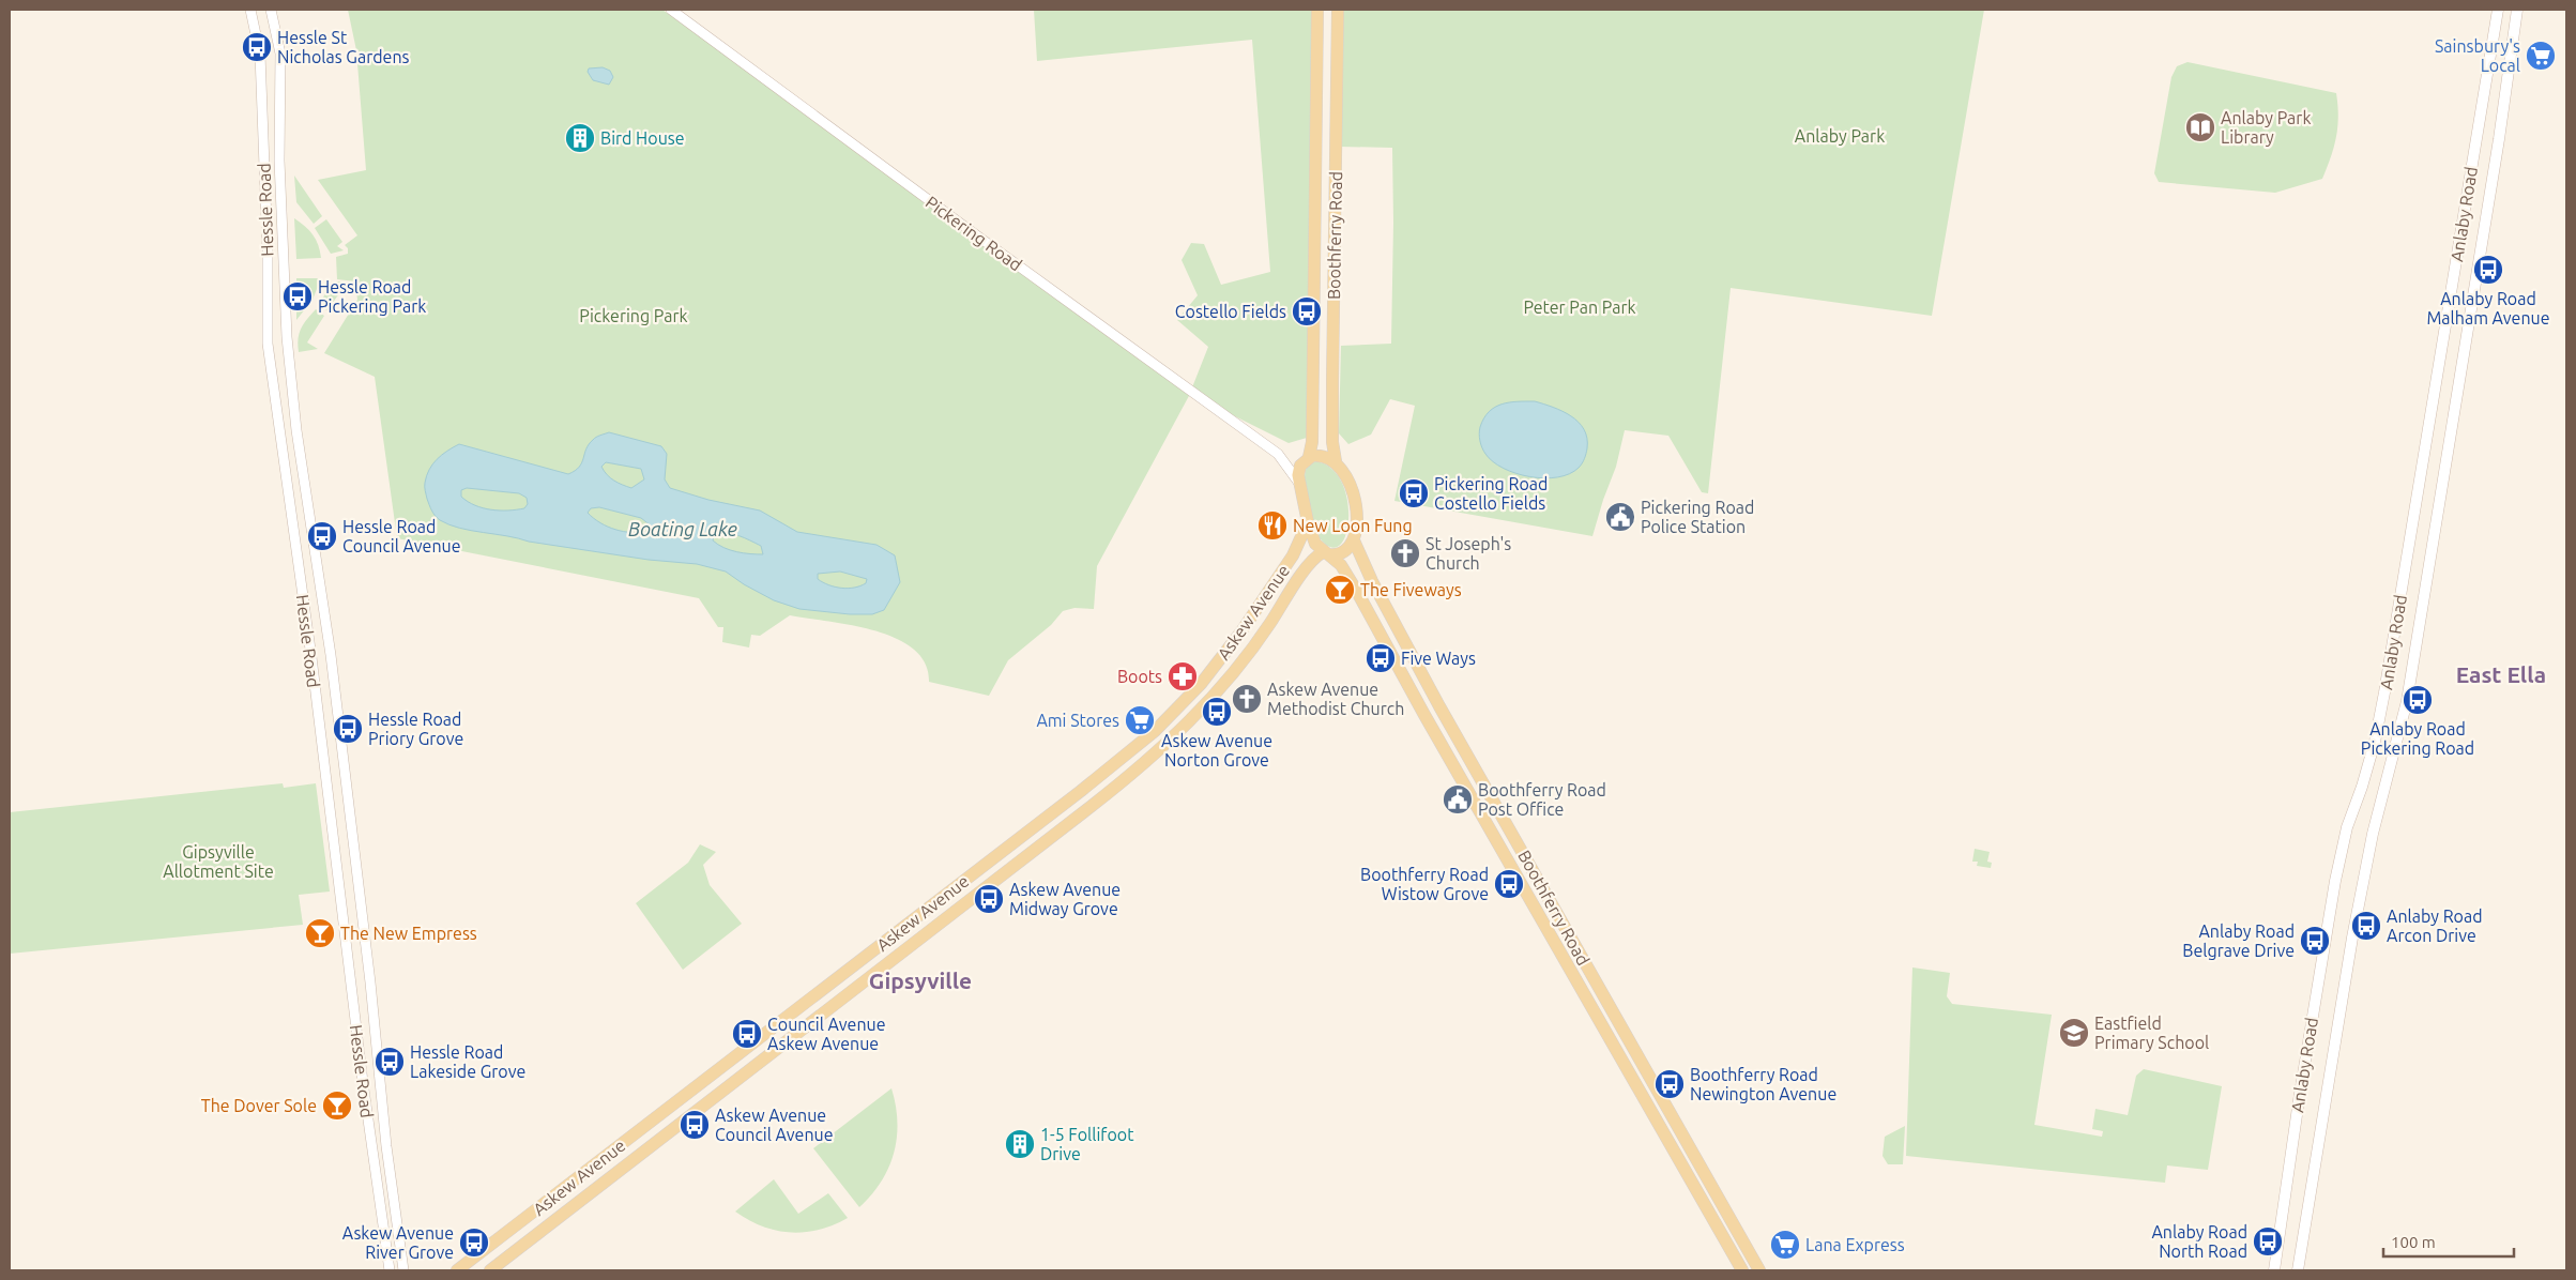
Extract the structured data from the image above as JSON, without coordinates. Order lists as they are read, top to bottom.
{
  "streets": {
    "main road": ["Anlaby Road", "Boothferry Road", "Askew Avenue"],
    "street": ["Hessle Road", "Pickering Road"]
  },
  "crossings": [
    ["Pickering Road", "Boothferry Road"],
    ["Boothferry Road", "Askew Avenue"]
  ],
  "districts": ["East Ella", "Gipsyville"],
  "water": ["Boating Lake"],
  "parks": [
    "Anlaby Park",
    "Peter Pan Park",
    "Pickering Park",
    "Gipsyville Allotment Site"
  ],
  "places": {
    "bus stop": [
      "Hessle St Nicholas Gardens",
      "Anlaby Road Malham Avenue",
      "Hessle Road Pickering Park",
      "Costello Fields",
      "Pickering Road Costello Fields",
      "Hessle Road Council Avenue",
      "Five Ways",
      "Anlaby Road Pickering Road",
      "Askew Avenue Norton Grove",
      "Hessle Road Priory Grove",
      "Boothferry Road Wistow Grove",
      "Askew Avenue Midway Grove",
      "Anlaby Road Arcon Drive",
      "Anlaby Road Belgrave Drive",
      "Council Avenue Askew Avenue",
      "Hessle Road Lakeside Grove",
      "Boothferry Road Newington Avenue",
      "Askew Avenue Council Avenue",
      "Anlaby Road North Road",
      "Askew Avenue River Grove"
    ],
    "supermarket": ["Sainsbury's Local", "Ami Stores", "Lana Express"],
    "library": ["Anlaby Park Library"],
    "building": ["Bird House", "1-5 Follifoot Drive"],
    "public building": ["Pickering Road Police Station", "Boothferry Road Post Office"],
    "restaurant": ["New Loon Fung"],
    "church": ["St Joseph's Church", "Askew Avenue Methodist Church"],
    "bar": ["The Fiveways", "The New Empress", "The Dover Sole"],
    "pharmacy": ["Boots"],
    "school or university": ["Eastfield Primary School"]
  },
  "scale_bar": "100 m"
}
